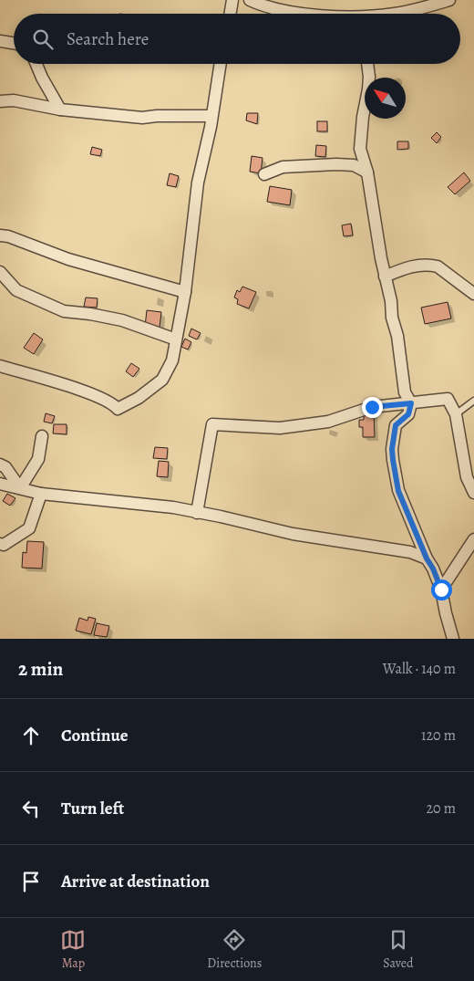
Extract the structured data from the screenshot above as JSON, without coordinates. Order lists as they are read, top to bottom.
{
  "north": "top left",
  "page": {
    "search": "Search here",
    "heading": ["2 min", "Walk · 140 m"],
    "list": [
      ["Continue", "120 m"],
      ["Turn left", "20 m"],
      "Arrive at destination"
    ],
    "nav": ["Map", "Directions", "Saved"]
  }
}
